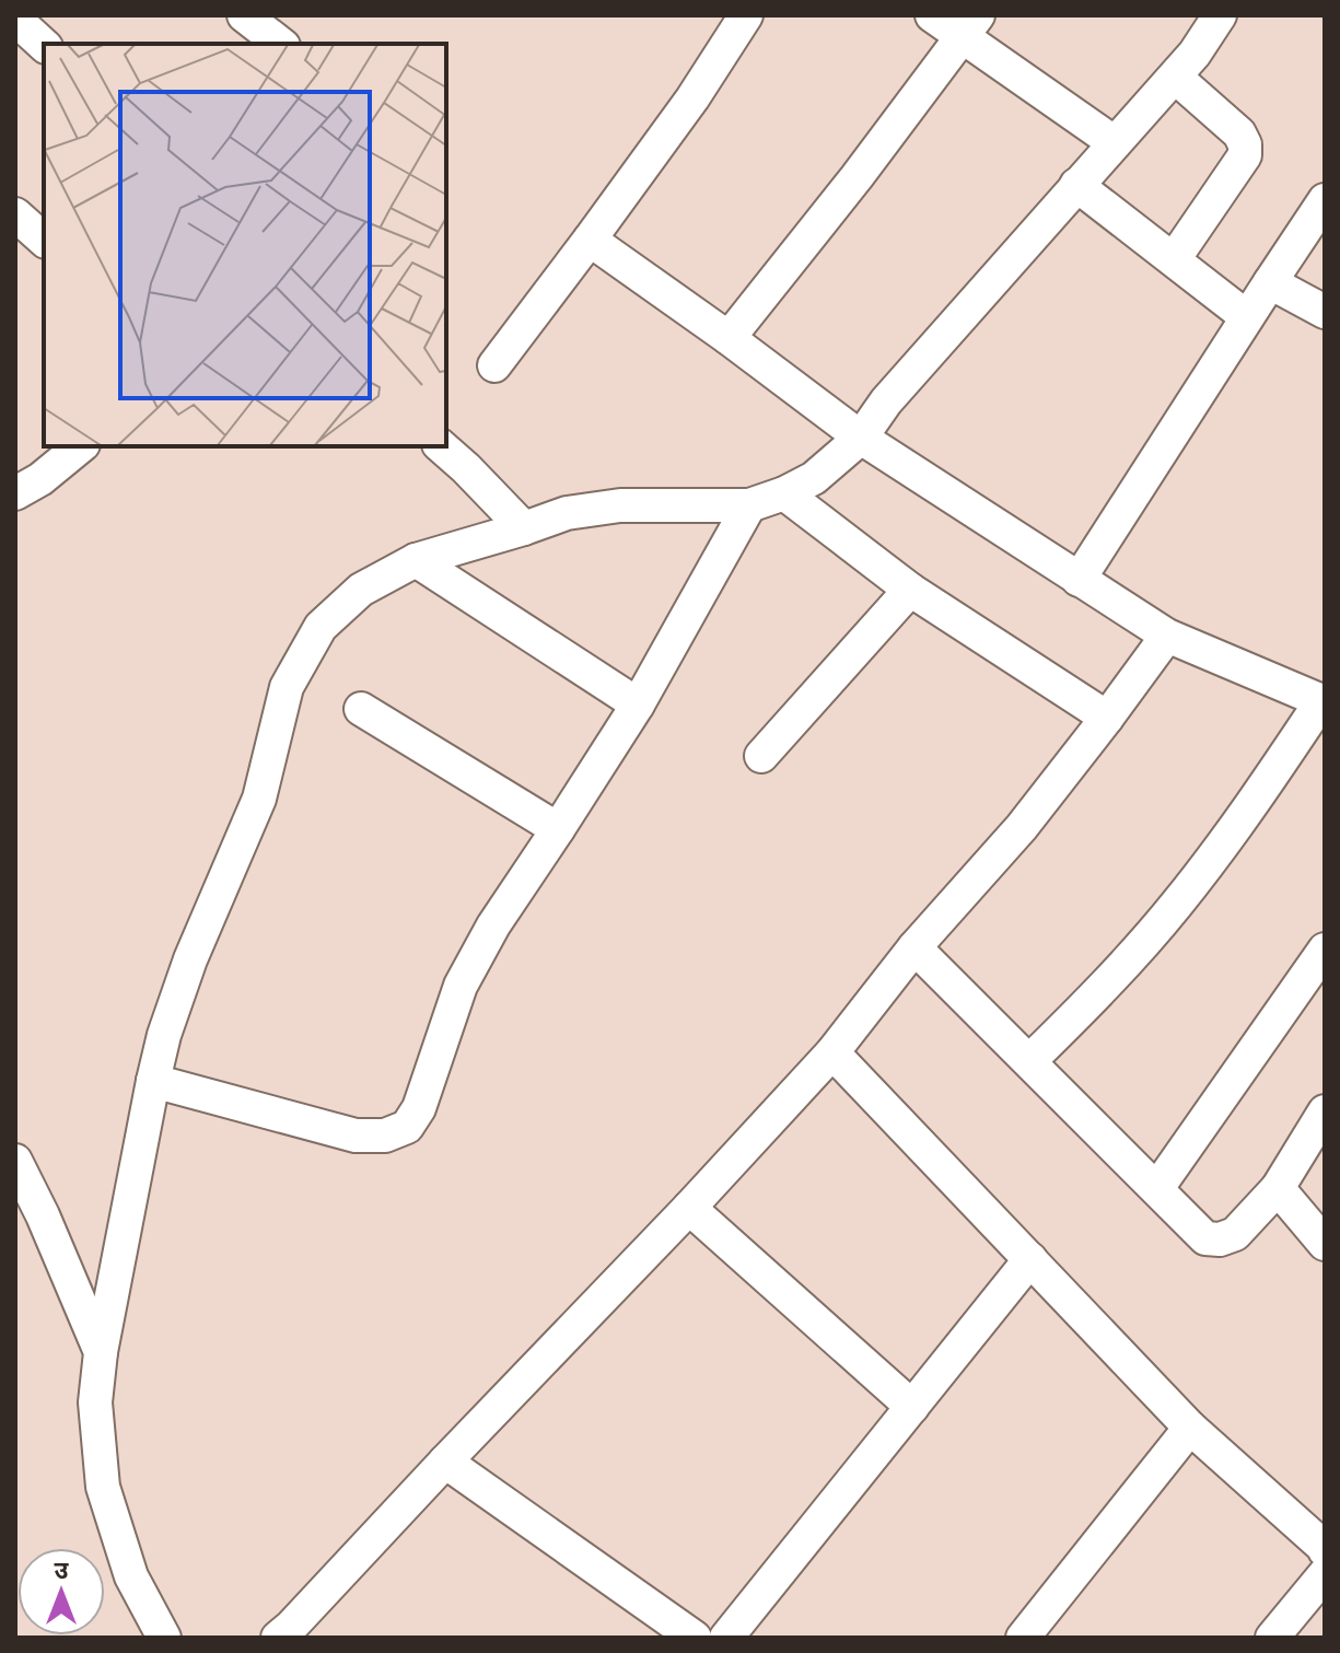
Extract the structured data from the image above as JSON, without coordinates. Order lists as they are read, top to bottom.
{
  "north": "top"
}
